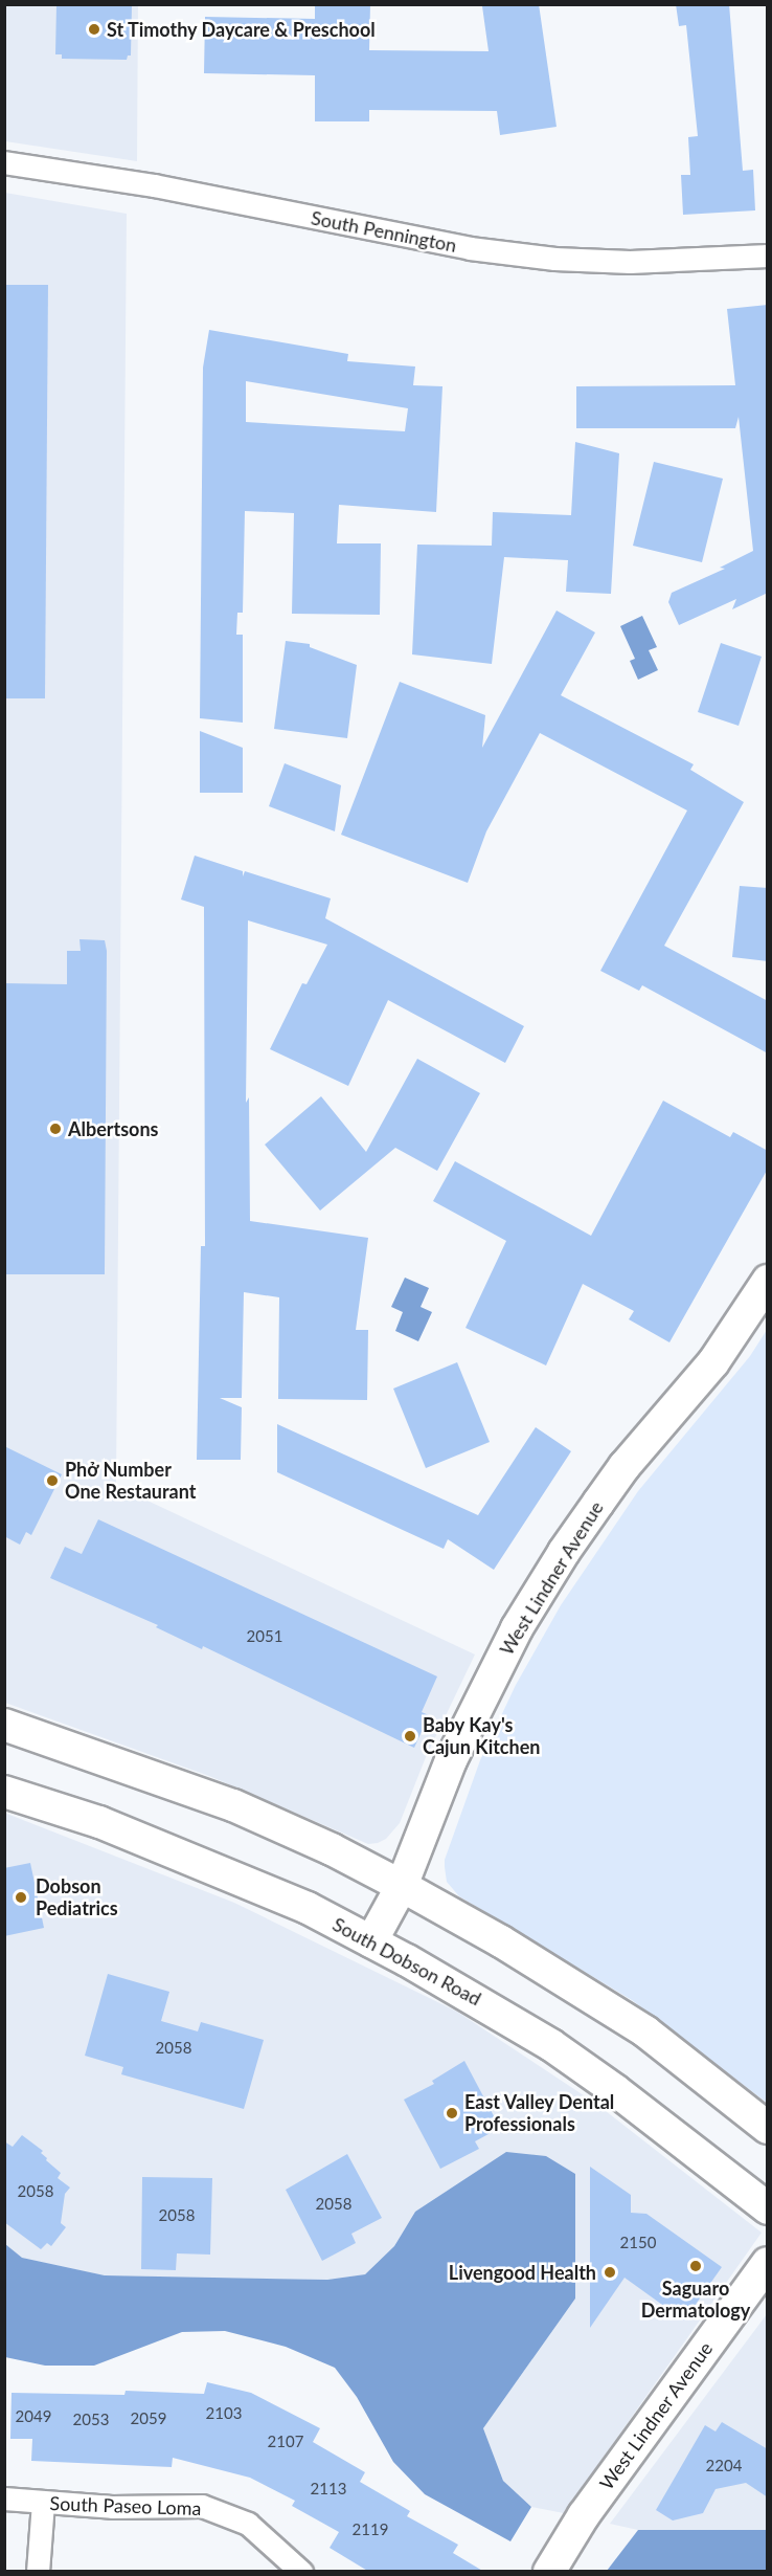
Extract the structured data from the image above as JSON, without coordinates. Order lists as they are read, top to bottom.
{
  "streets": {
    "main road": ["West Lindner Avenue", "South Dobson Road"],
    "street": ["South Pennington", "South Paseo Loma"]
  },
  "crossings": [
    ["West Lindner Avenue", "South Dobson Road"]
  ],
  "places": [
    "St Timothy Daycare & Preschool",
    "Albertsons",
    "Phở Number One Restaurant",
    "Baby Kay's Cajun Kitchen",
    "Dobson Pediatrics",
    "East Valley Dental Professionals",
    "Saguaro Dermatology",
    "Livengood Health"
  ],
  "house_numbers": [
    "2051",
    "2058",
    "2058",
    "2058",
    "2058",
    "2150",
    "2103",
    "2049",
    "2059",
    "2053",
    "2107",
    "2204",
    "2113",
    "2119"
  ]
}
